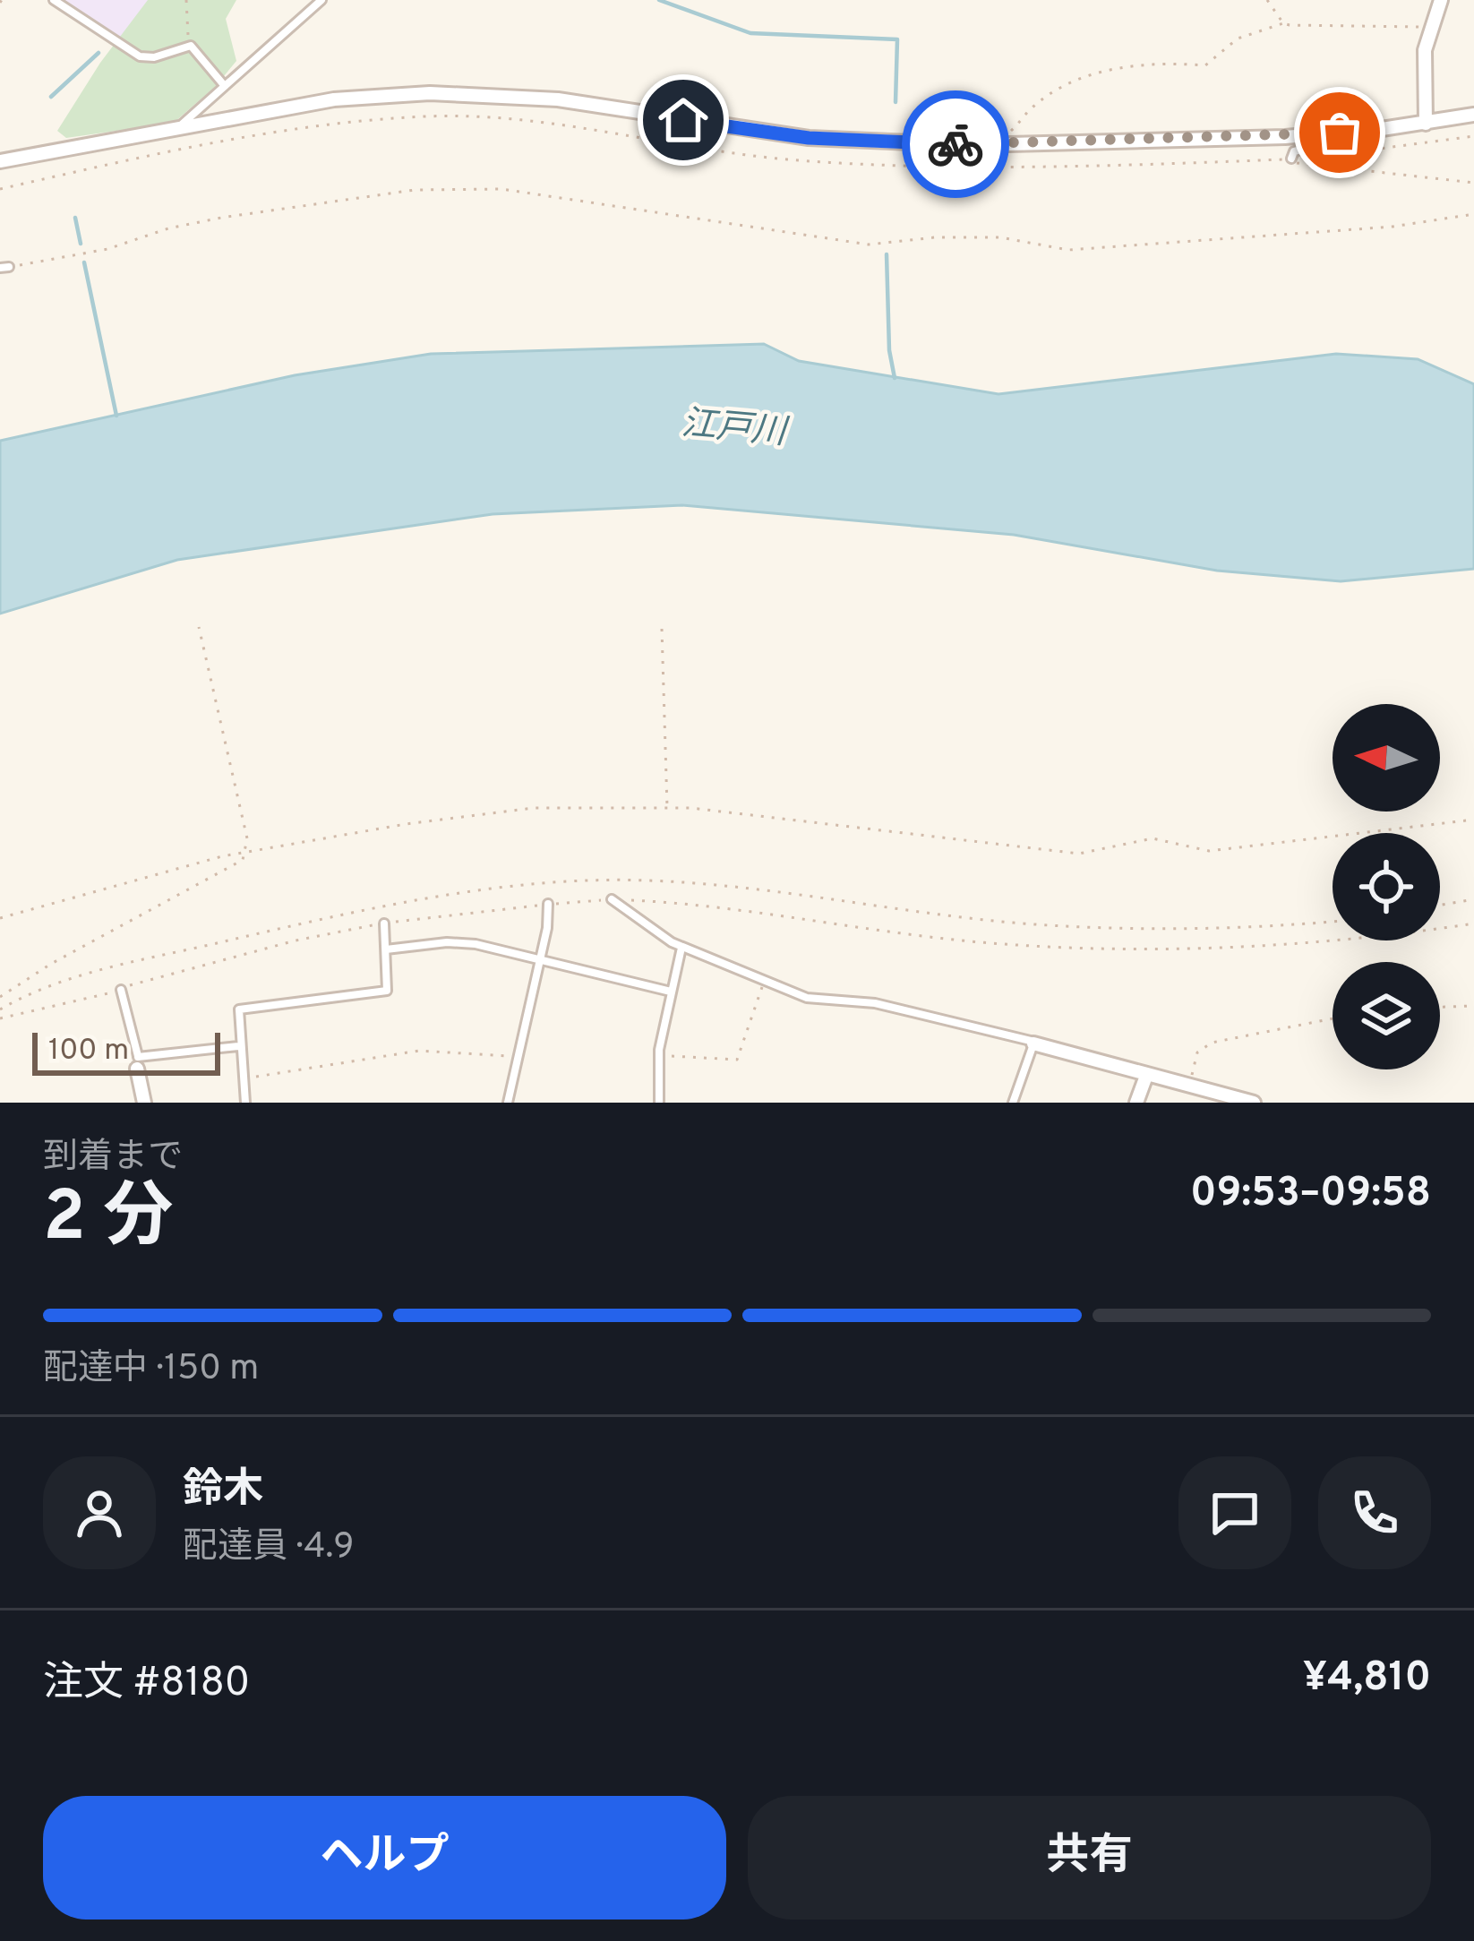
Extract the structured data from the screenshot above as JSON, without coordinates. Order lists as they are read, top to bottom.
{
  "water": ["江戸川"],
  "scale_bar": "100 m",
  "north": "left",
  "page": {
    "scale": "100 m",
    "heading": ["2 分", "到着まで", "09:53–09:58"],
    "panel": [
      "鈴木",
      "配達員 · 4.9",
      "注文 #8180",
      "¥4,810"
    ],
    "bar": "配達中 · 150 m",
    "buttons": ["ヘルプ", "共有"]
  }
}
